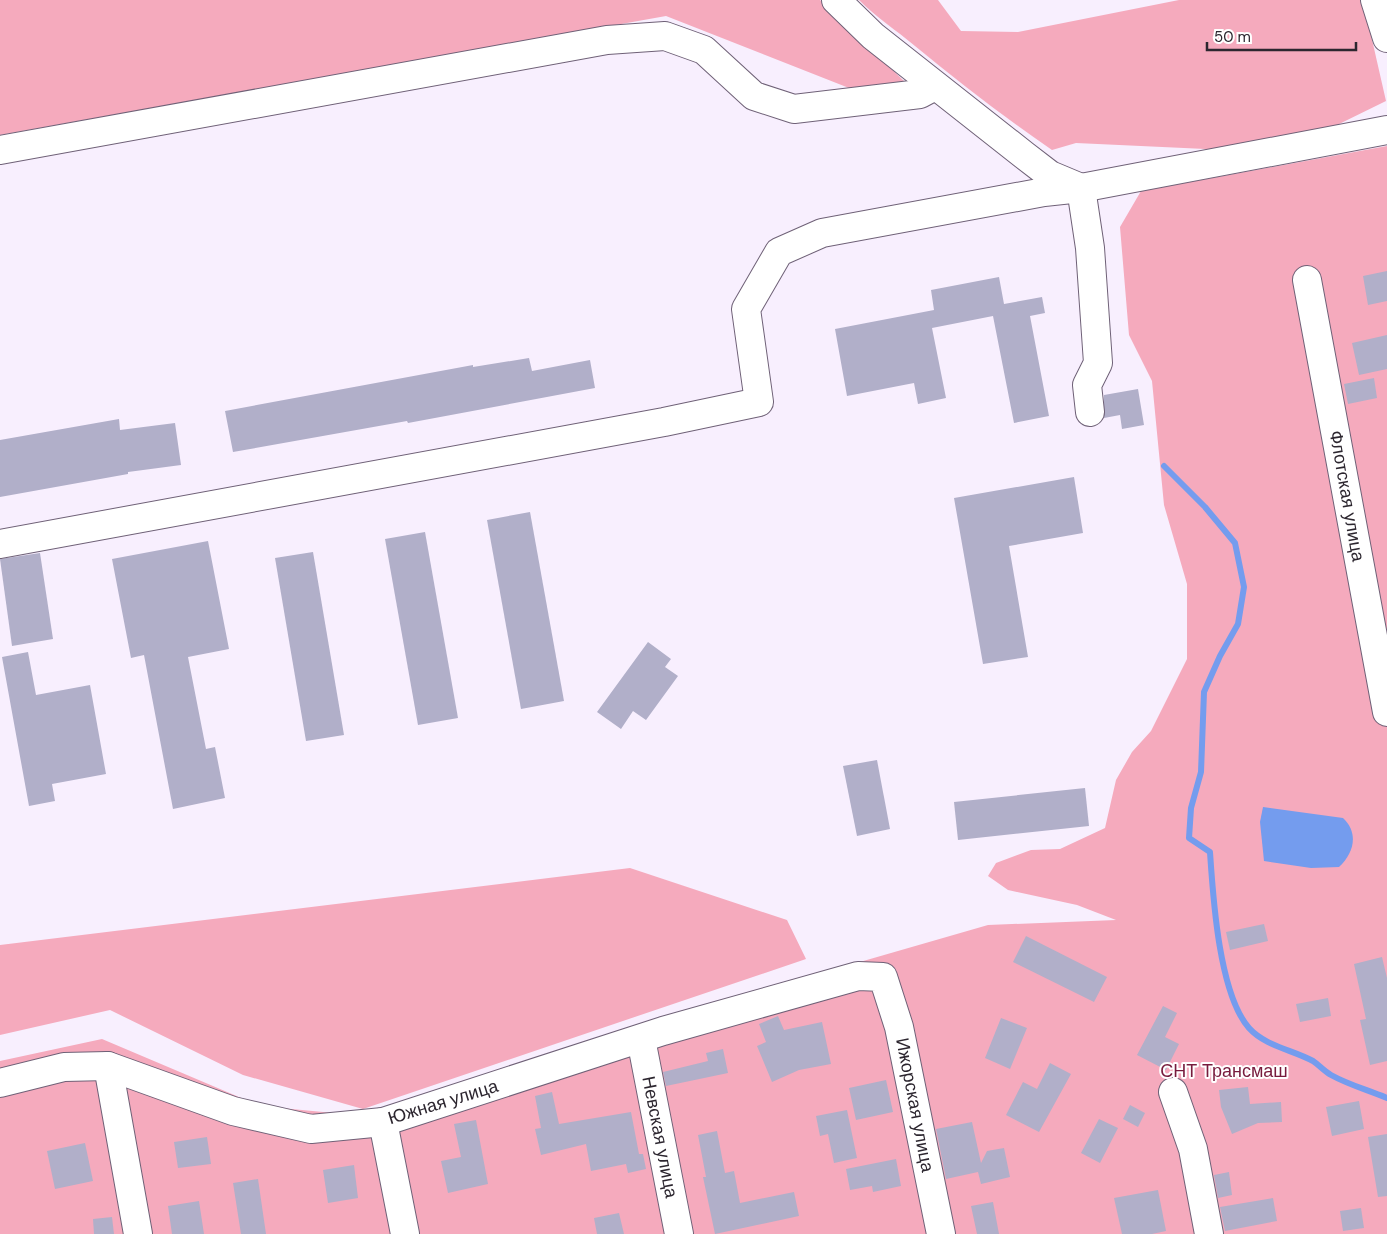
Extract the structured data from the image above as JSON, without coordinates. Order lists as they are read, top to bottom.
{
  "streets": {
    "street": [
      "Флотская улица",
      "Южная улица",
      "Ижорская улица",
      "Невская улица"
    ]
  },
  "crossings": [
    ["Южная улица", "Ижорская улица"],
    ["Южная улица", "Невская улица"]
  ],
  "parks": ["СНТ Трансмаш"],
  "scale_bar": "50 m"
}
